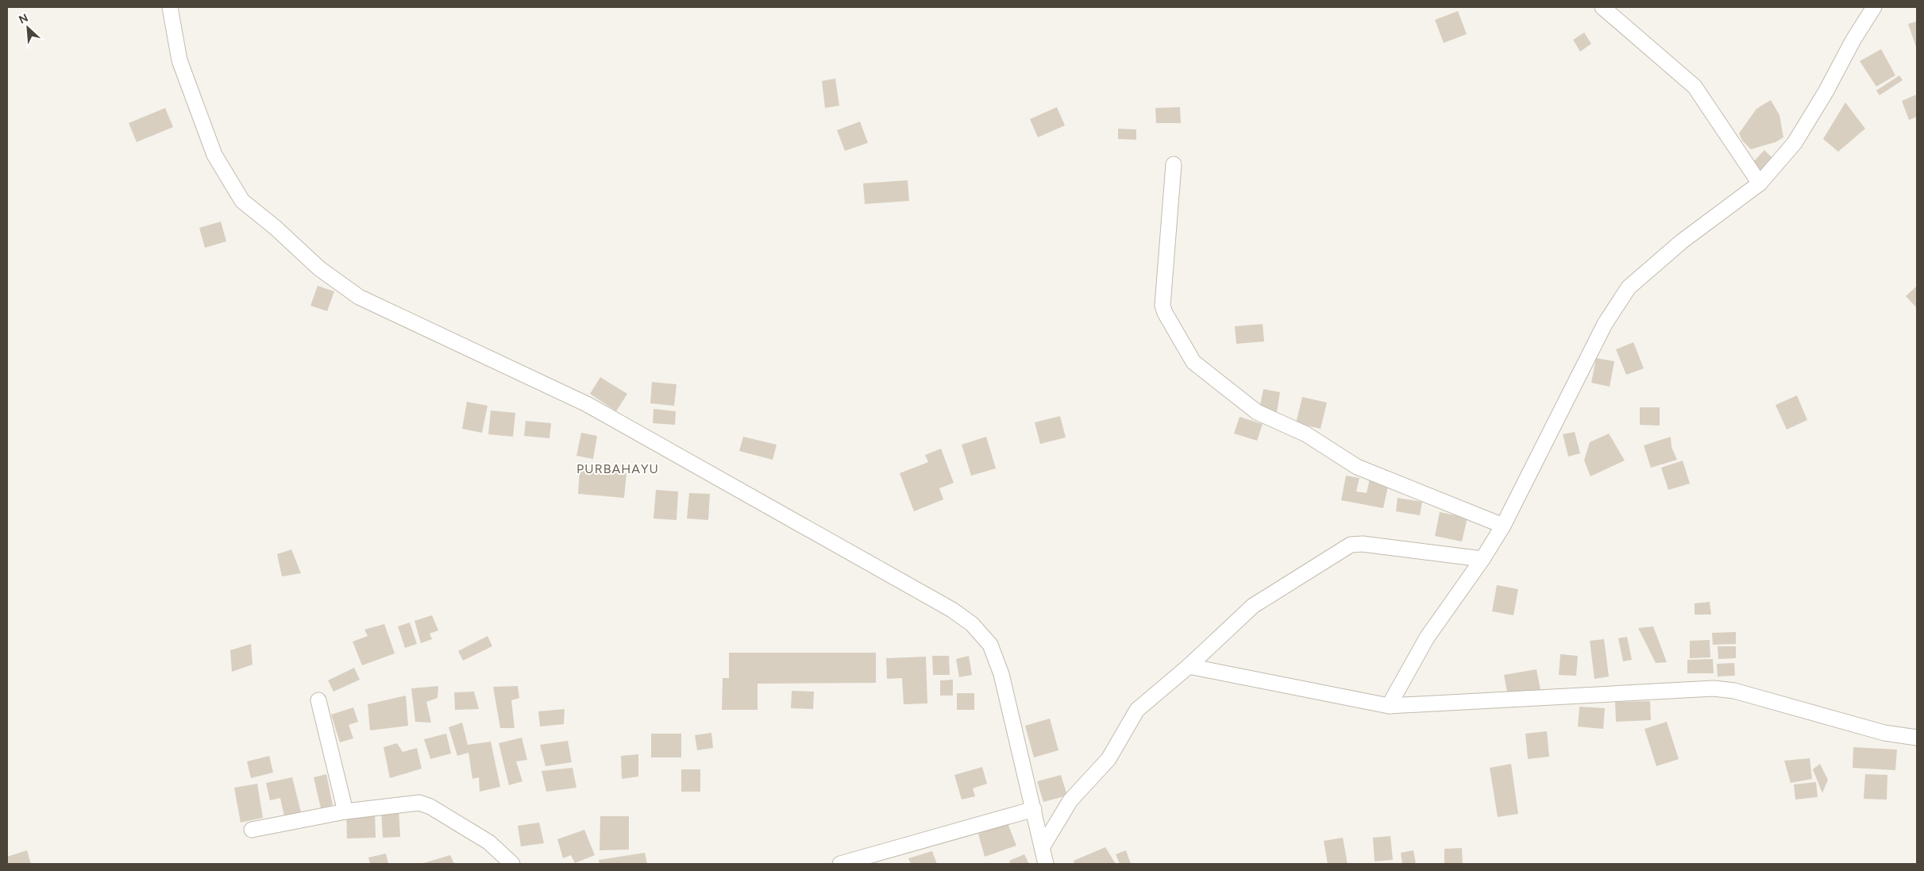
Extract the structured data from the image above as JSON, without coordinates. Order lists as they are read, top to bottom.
{
  "districts": ["PURBAHAYU"],
  "north": "top left"
}
